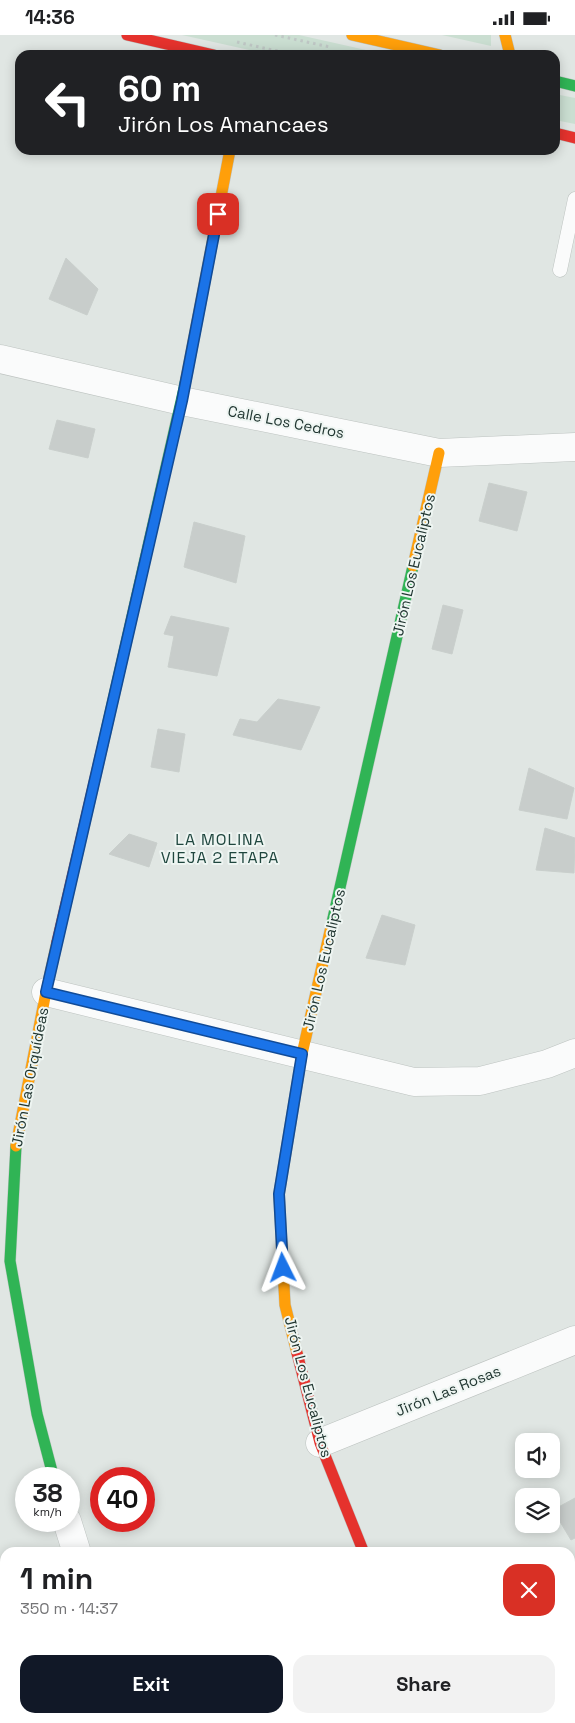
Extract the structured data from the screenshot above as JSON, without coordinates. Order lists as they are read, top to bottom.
{
  "streets": {
    "street": [
      "Calle Los Cedros",
      "Jirón Los Eucaliptos",
      "Jirón Las Orquídeas",
      "Jirón Las Rosas"
    ]
  },
  "crossings": [
    ["Calle Los Cedros", "Jirón Los Eucaliptos"],
    ["Calle Los Cedros", "Jirón Las Orquídeas"],
    ["Jirón Los Eucaliptos", "Jirón Las Rosas"]
  ],
  "districts": ["LA MOLINA VIEJA 2 ETAPA"],
  "page": {
    "status": "14:36",
    "turn": ["60 m", "Jirón Los Amancaes"],
    "speed": "38 km/h",
    "limit": "40",
    "heading": ["1 min", "350 m · 14:37"],
    "buttons": ["Exit", "Share"]
  }
}
